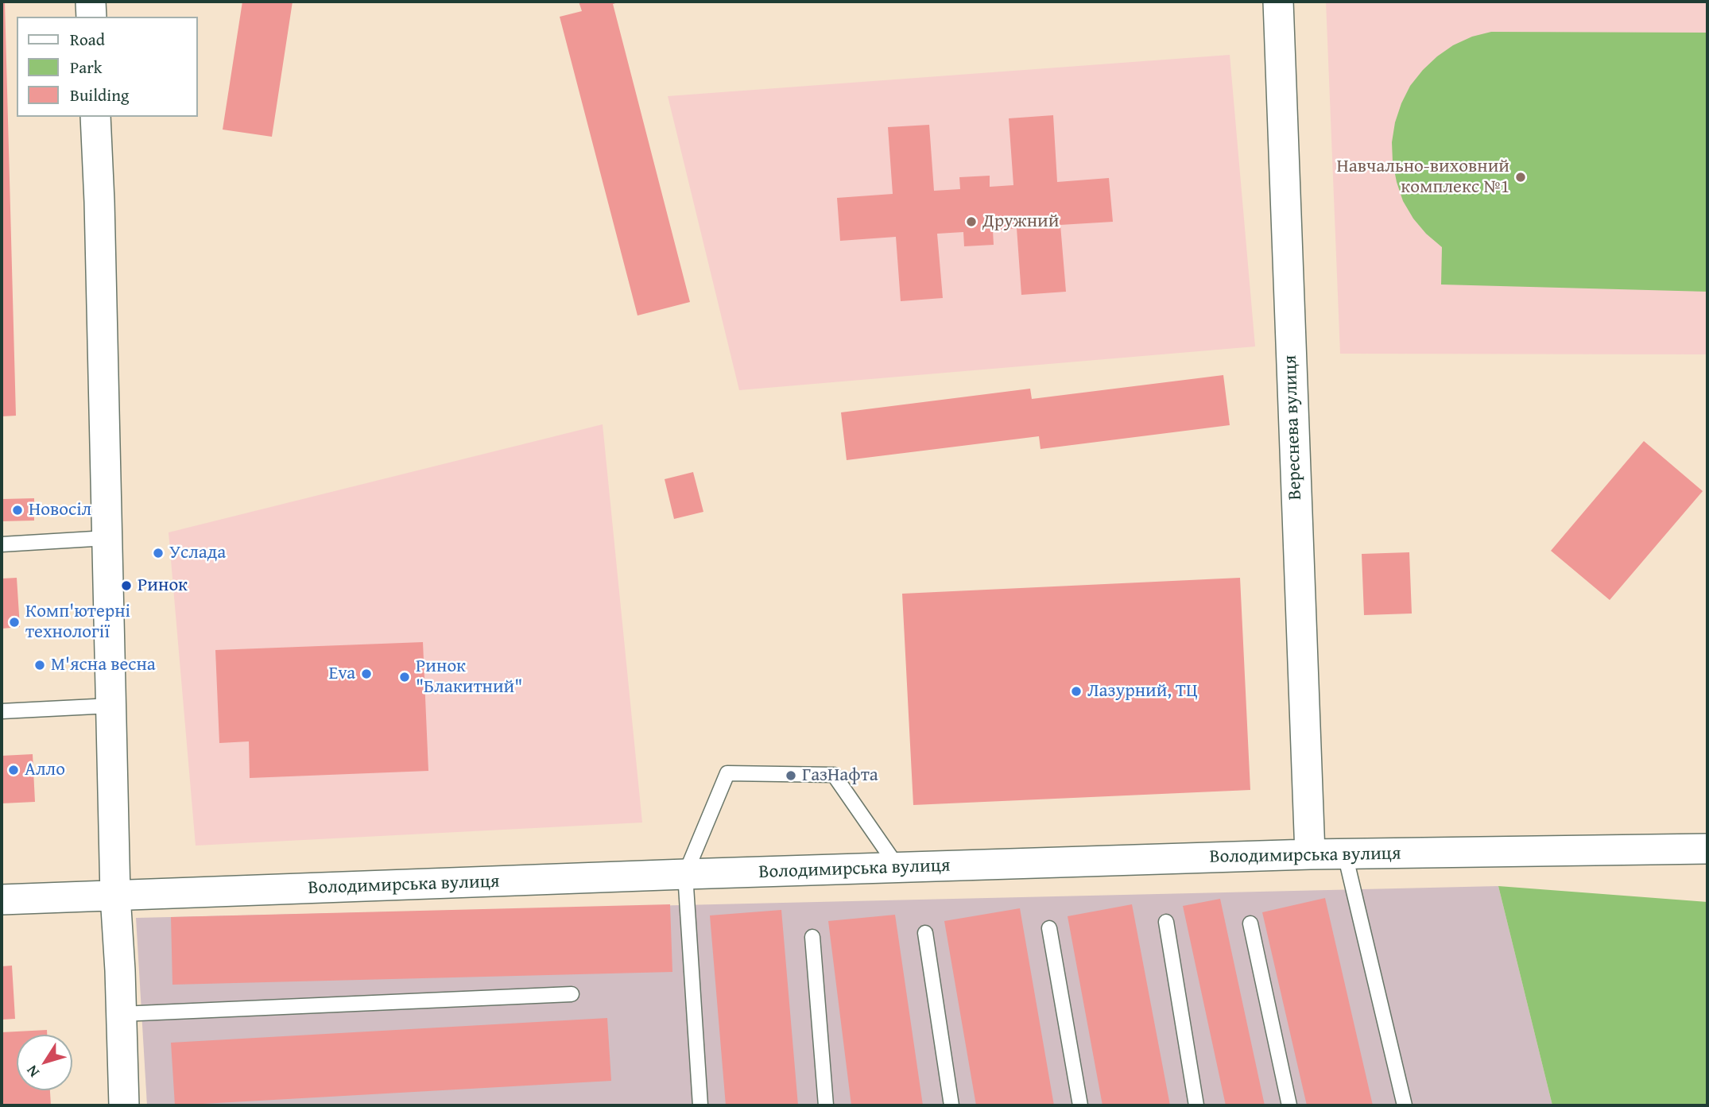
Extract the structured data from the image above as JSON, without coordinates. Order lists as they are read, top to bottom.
{
  "streets": {
    "street": ["Вереснева вулиця", "Володимирська вулиця"]
  },
  "crossings": [
    ["Вереснева вулиця", "Володимирська вулиця"]
  ],
  "places": [
    "Навчально-виховний комплекс №1",
    "Дружний",
    "Новосіл",
    "Услада",
    "Ринок",
    "Комп'ютерні технології",
    "М'ясна весна",
    "Eva",
    "Ринок \"Блакитний\"",
    "Лазурний, ТЦ",
    "Алло",
    "ГазНафта"
  ],
  "legend": ["Road", "Park", "Building"],
  "north": "bottom left"
}
